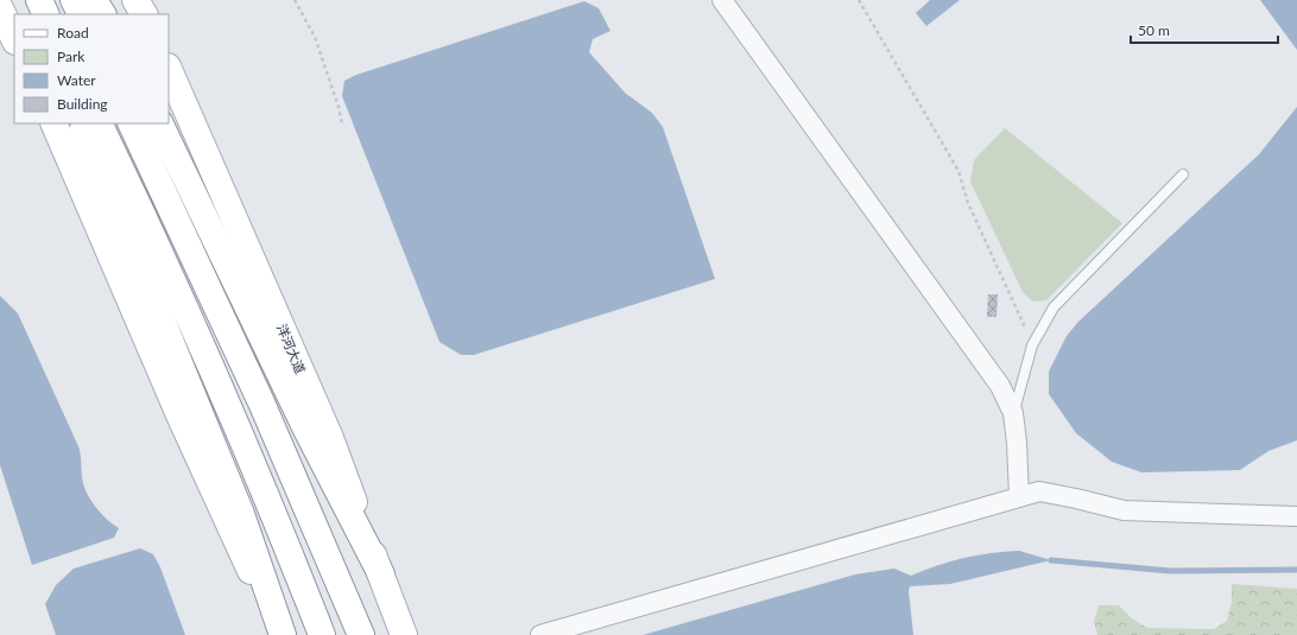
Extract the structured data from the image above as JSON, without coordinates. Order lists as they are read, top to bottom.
{
  "streets": {
    "main road": ["洋河大道"]
  },
  "legend": [
    "Road",
    "Park",
    "Water",
    "Building"
  ],
  "scale_bar": "50 m"
}
